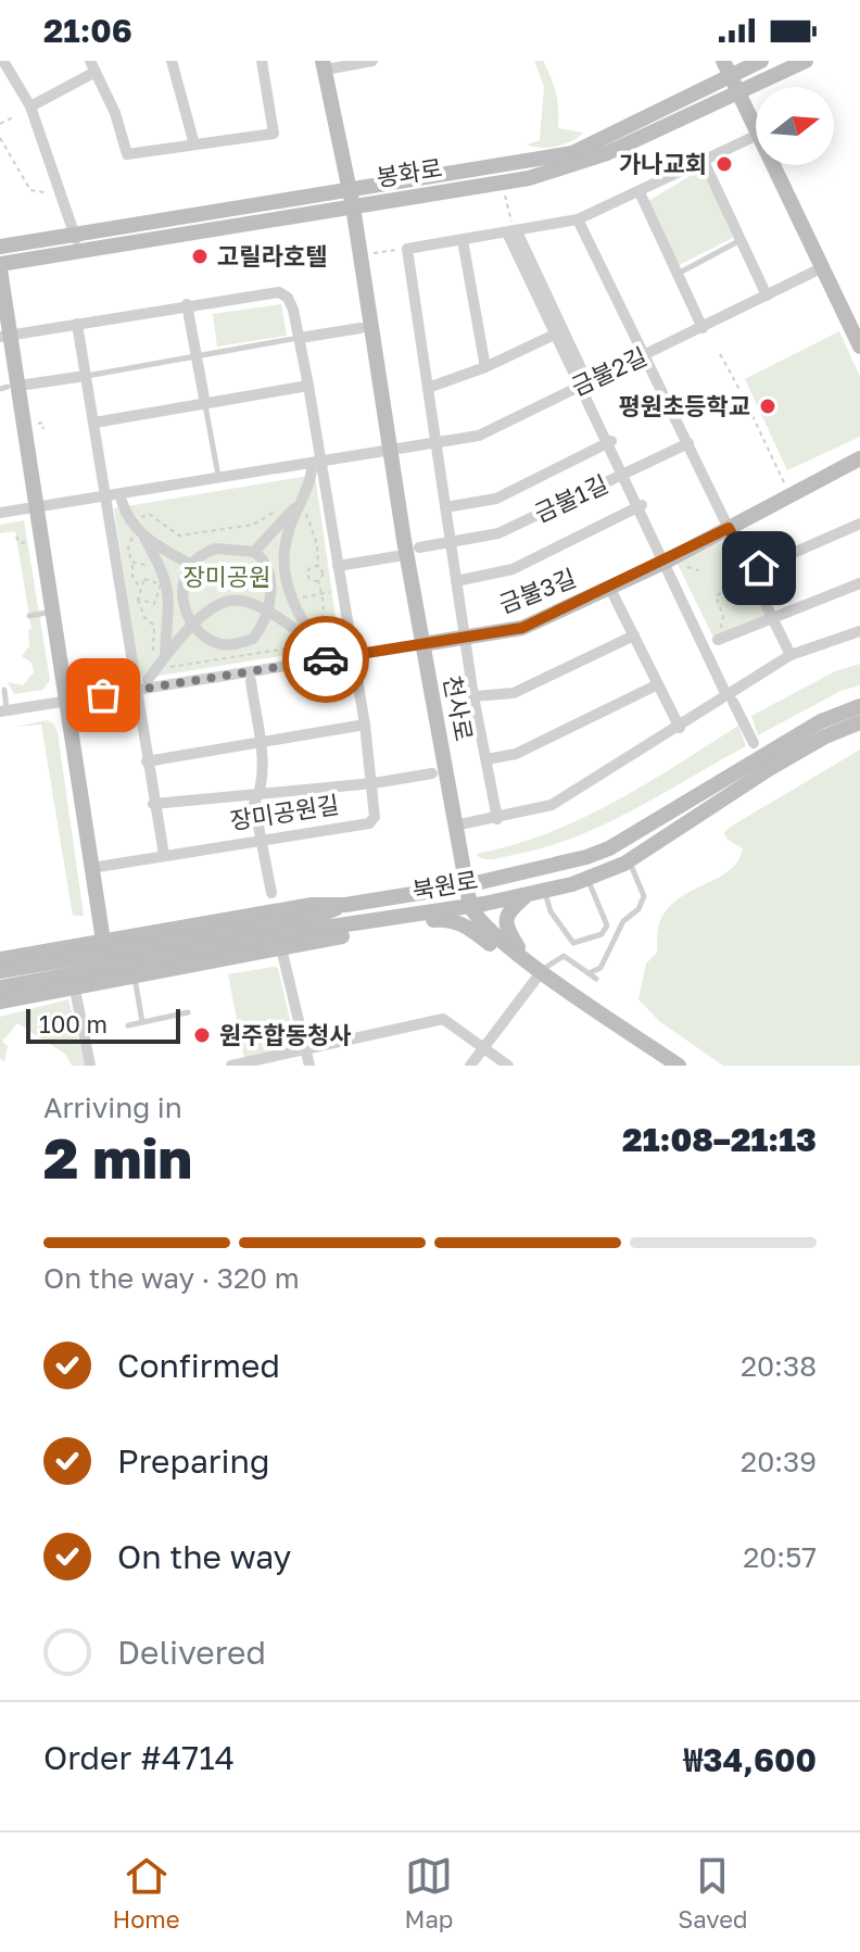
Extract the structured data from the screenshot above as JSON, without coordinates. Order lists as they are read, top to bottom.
{
  "streets": {
    "street": [
      "봉화로",
      "금불2길",
      "금불1길",
      "금불3길",
      "천사로",
      "장미공원길",
      "북원로"
    ]
  },
  "crossings": [
    ["봉화로", "천사로"],
    ["금불2길", "천사로"],
    ["금불3길", "천사로"],
    ["천사로", "북원로"]
  ],
  "parks": ["장미공원"],
  "places": [
    "가나교회",
    "고릴라호텔",
    "평원초등학교",
    "원주합동청사"
  ],
  "scale_bar": "100 m",
  "north": "right",
  "page": {
    "status": "21:06",
    "scale": "100 m",
    "heading": ["2 min", "Arriving in", "21:08–21:13"],
    "panel": ["Order #4714", "₩34,600"],
    "bar": "On the way · 320 m",
    "list": [
      ["Confirmed", "20:38"],
      ["Preparing", "20:39"],
      ["On the way", "20:57"],
      "Delivered"
    ],
    "tabs": ["Home", "Map", "Saved"]
  }
}
